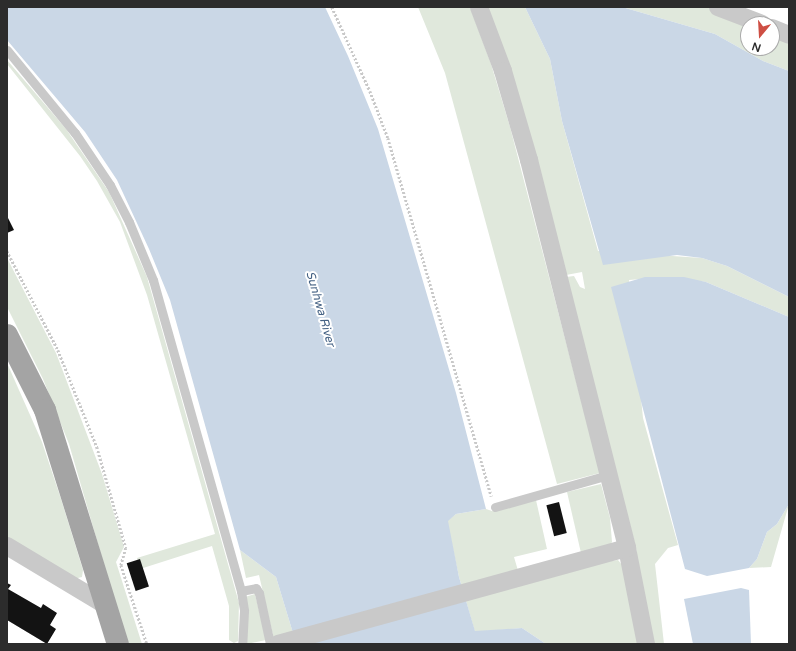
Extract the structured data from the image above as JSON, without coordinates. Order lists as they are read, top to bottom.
{
  "water": ["Sunhwa River"],
  "north": "bottom"
}
